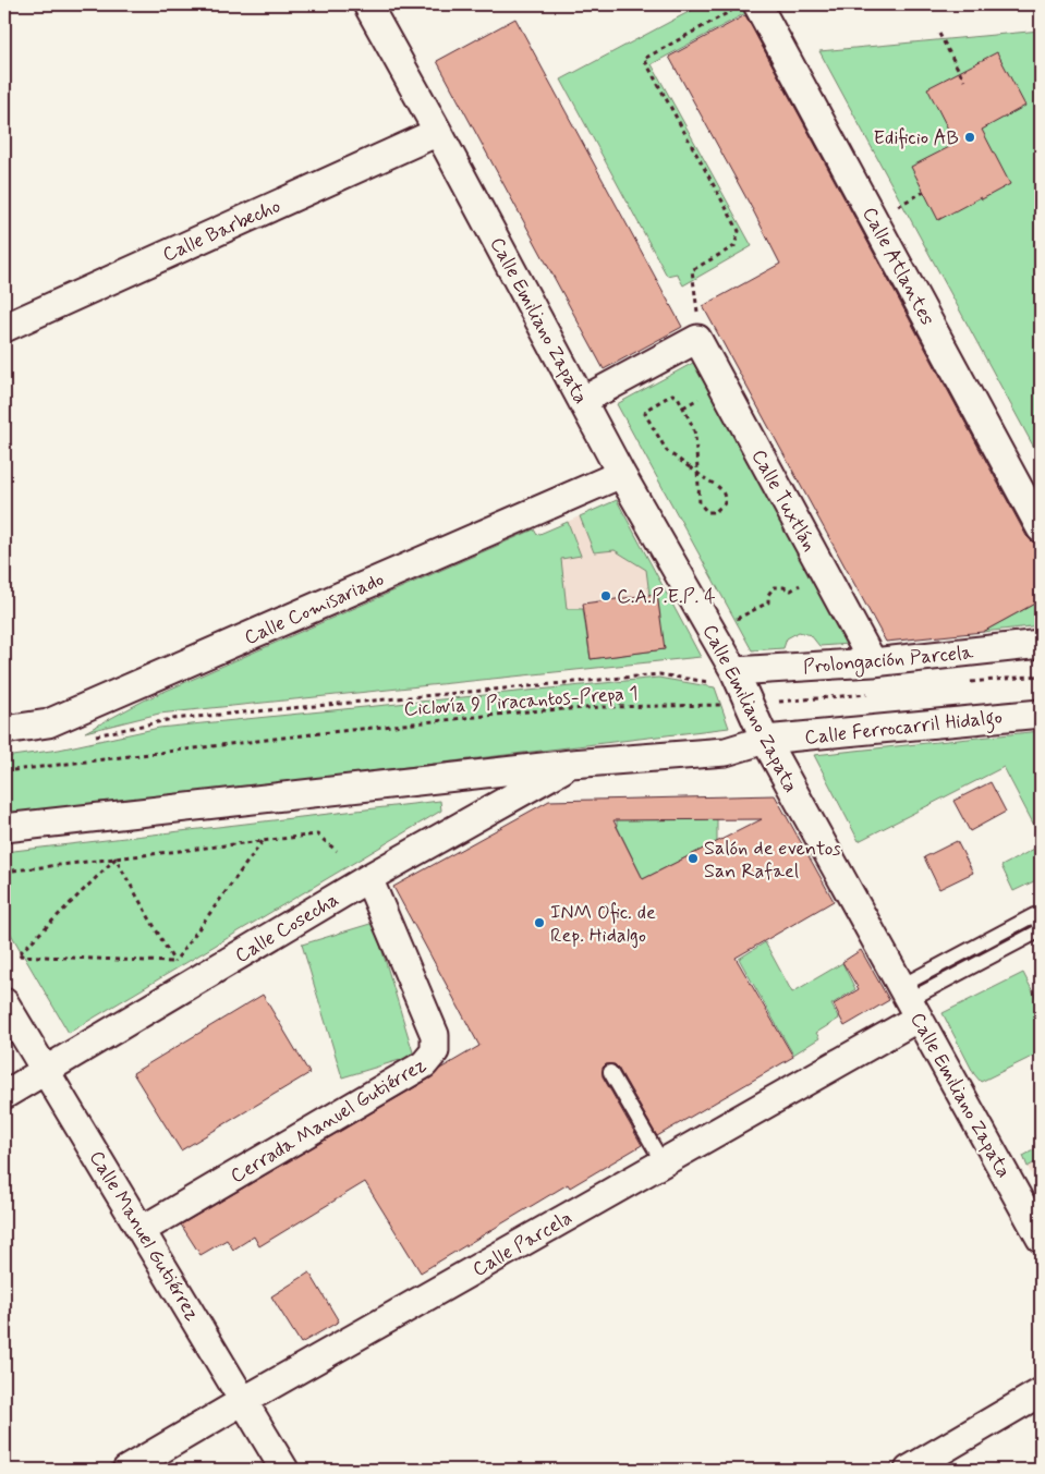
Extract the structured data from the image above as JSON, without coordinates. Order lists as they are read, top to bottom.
{
  "streets": {
    "street": [
      "Calle Barbecho",
      "Calle Atlantes",
      "Calle Emiliano Zapata",
      "Calle Tuxtlán",
      "Calle Comisariado",
      "Prolongación Parcela",
      "Calle Ferrocarril Hidalgo",
      "Calle Cosecha",
      "Cerrada Manuel Gutiérrez",
      "Calle Manuel Gutiérrez",
      "Calle Parcela"
    ],
    "path": ["Ciclovía 9 Piracantos-Prepa 1"]
  },
  "crossings": [
    ["Calle Barbecho", "Calle Emiliano Zapata"],
    ["Calle Emiliano Zapata", "Calle Comisariado"],
    ["Calle Emiliano Zapata", "Prolongación Parcela"],
    ["Calle Emiliano Zapata", "Ciclovía 9 Piracantos-Prepa 1"],
    ["Calle Emiliano Zapata", "Calle Ferrocarril Hidalgo"],
    ["Calle Emiliano Zapata", "Calle Parcela"],
    ["Calle Tuxtlán", "Prolongación Parcela"],
    ["Prolongación Parcela", "Ciclovía 9 Piracantos-Prepa 1"],
    ["Calle Ferrocarril Hidalgo", "Calle Cosecha"],
    ["Calle Cosecha", "Cerrada Manuel Gutiérrez"],
    ["Calle Cosecha", "Calle Manuel Gutiérrez"],
    ["Cerrada Manuel Gutiérrez", "Calle Manuel Gutiérrez"],
    ["Calle Manuel Gutiérrez", "Calle Parcela"]
  ],
  "places": [
    "Edificio AB",
    "C.A.P.E.P. 4",
    "Salón de eventos San Rafael",
    "INM Ofic. de Rep. Hidalgo"
  ]
}
